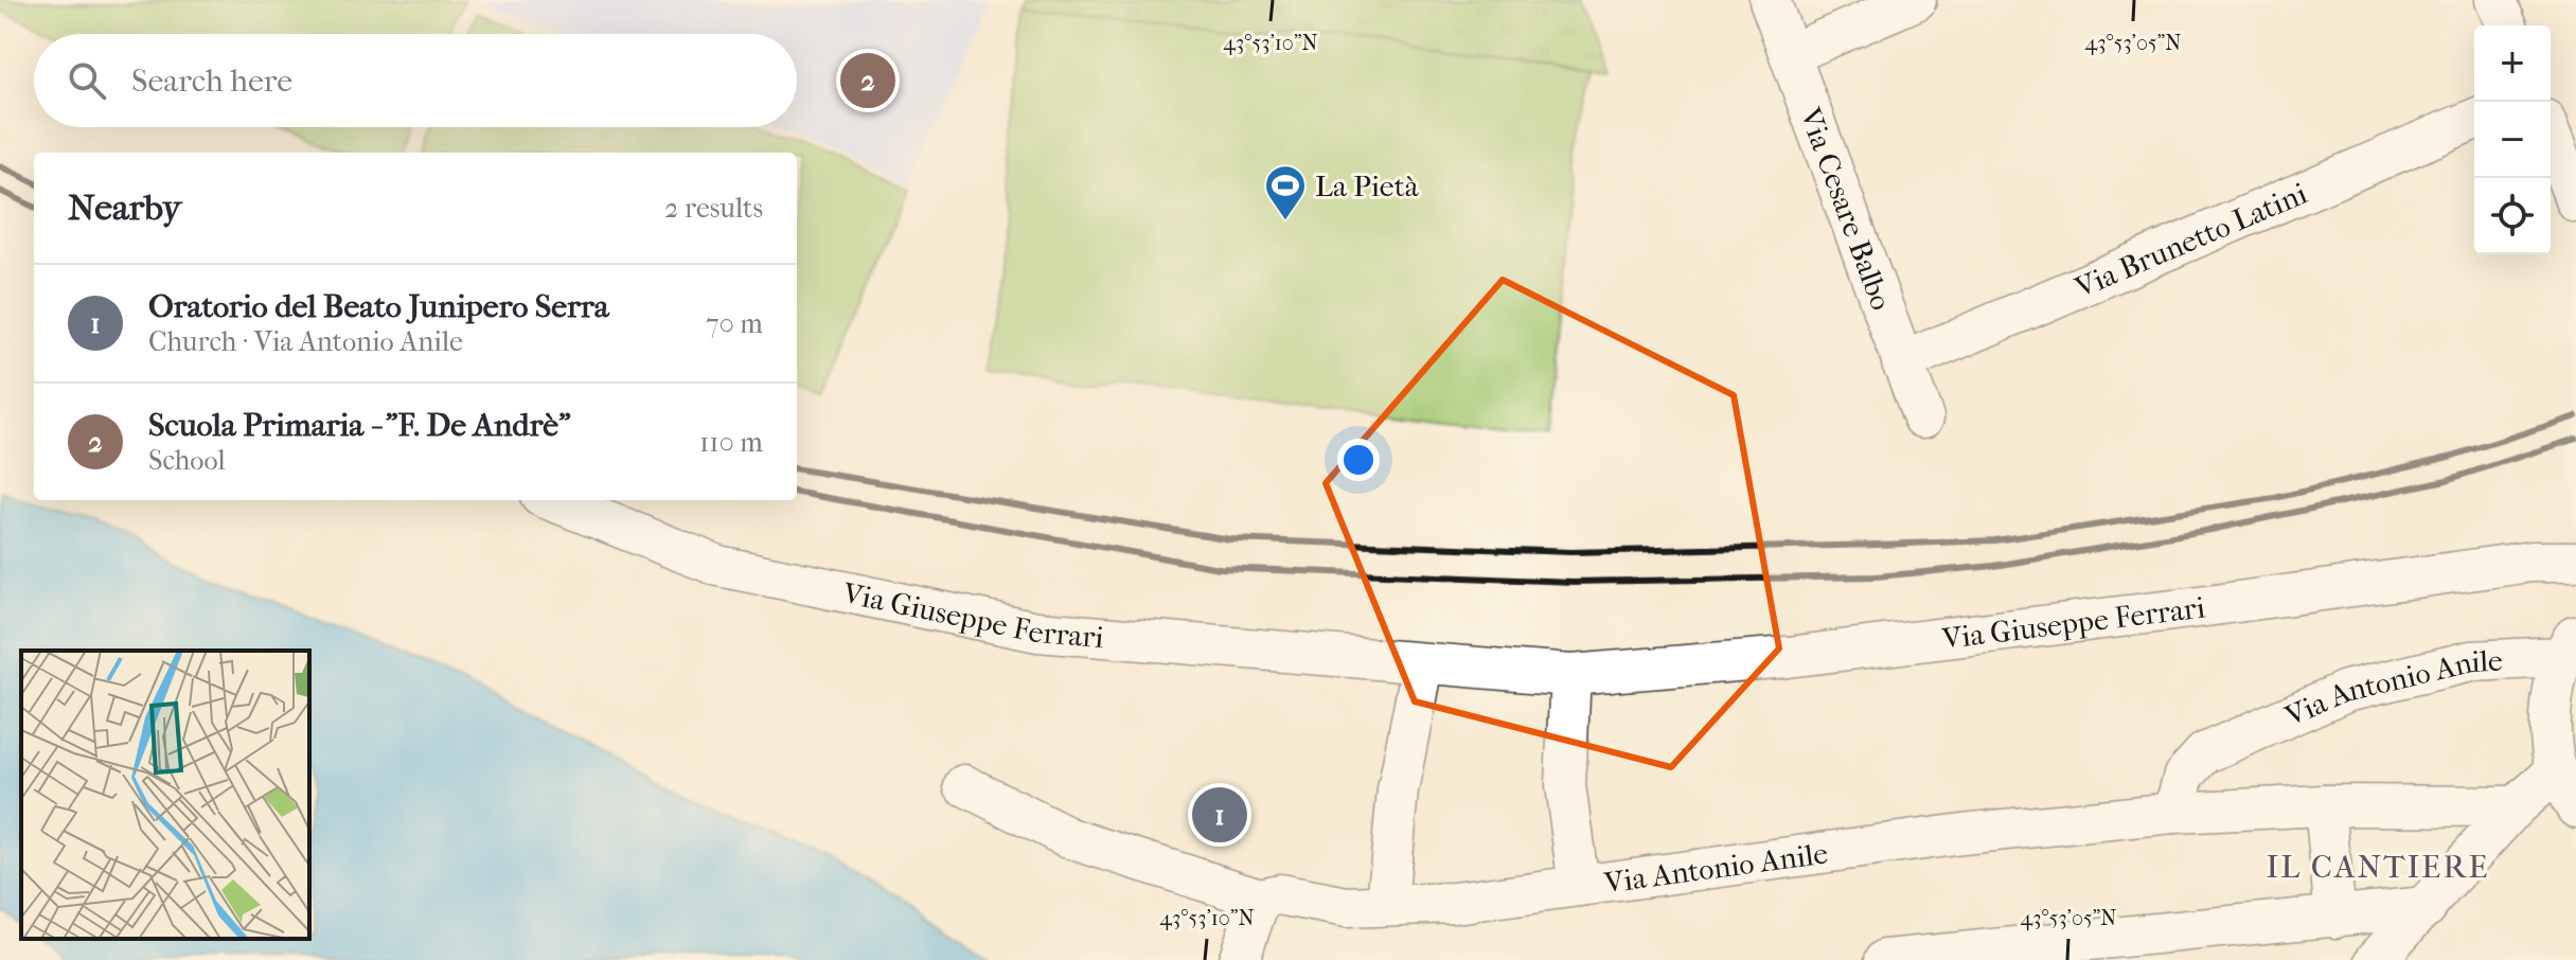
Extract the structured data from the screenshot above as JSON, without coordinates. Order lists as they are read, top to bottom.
{
  "streets": {
    "street": [
      "Via Cesare Balbo",
      "Via Brunetto Latini",
      "Via Giuseppe Ferrari",
      "Via Antonio Anile"
    ]
  },
  "crossings": [
    ["Via Cesare Balbo", "Via Brunetto Latini"]
  ],
  "districts": ["IL CANTIERE"],
  "places": {
    "sports": ["La Pietà"]
  },
  "page": {
    "map_buttons": ["+", "−"],
    "search": "Search here",
    "pins": ["2", "1"],
    "heading": ["Nearby", "2 results"],
    "list": [
      {
        "mark": "1",
        "name": "Oratorio del Beato Junipero Serra",
        "note": "Church · Via Antonio Anile",
        "value": "70 m"
      },
      {
        "mark": "2",
        "name": "Scuola Primaria - \"F. De Andrè\"",
        "note": "School",
        "value": "110 m"
      }
    ]
  },
  "coordinates": ["43°53'10\"N", "43°53'05\"N"]
}
